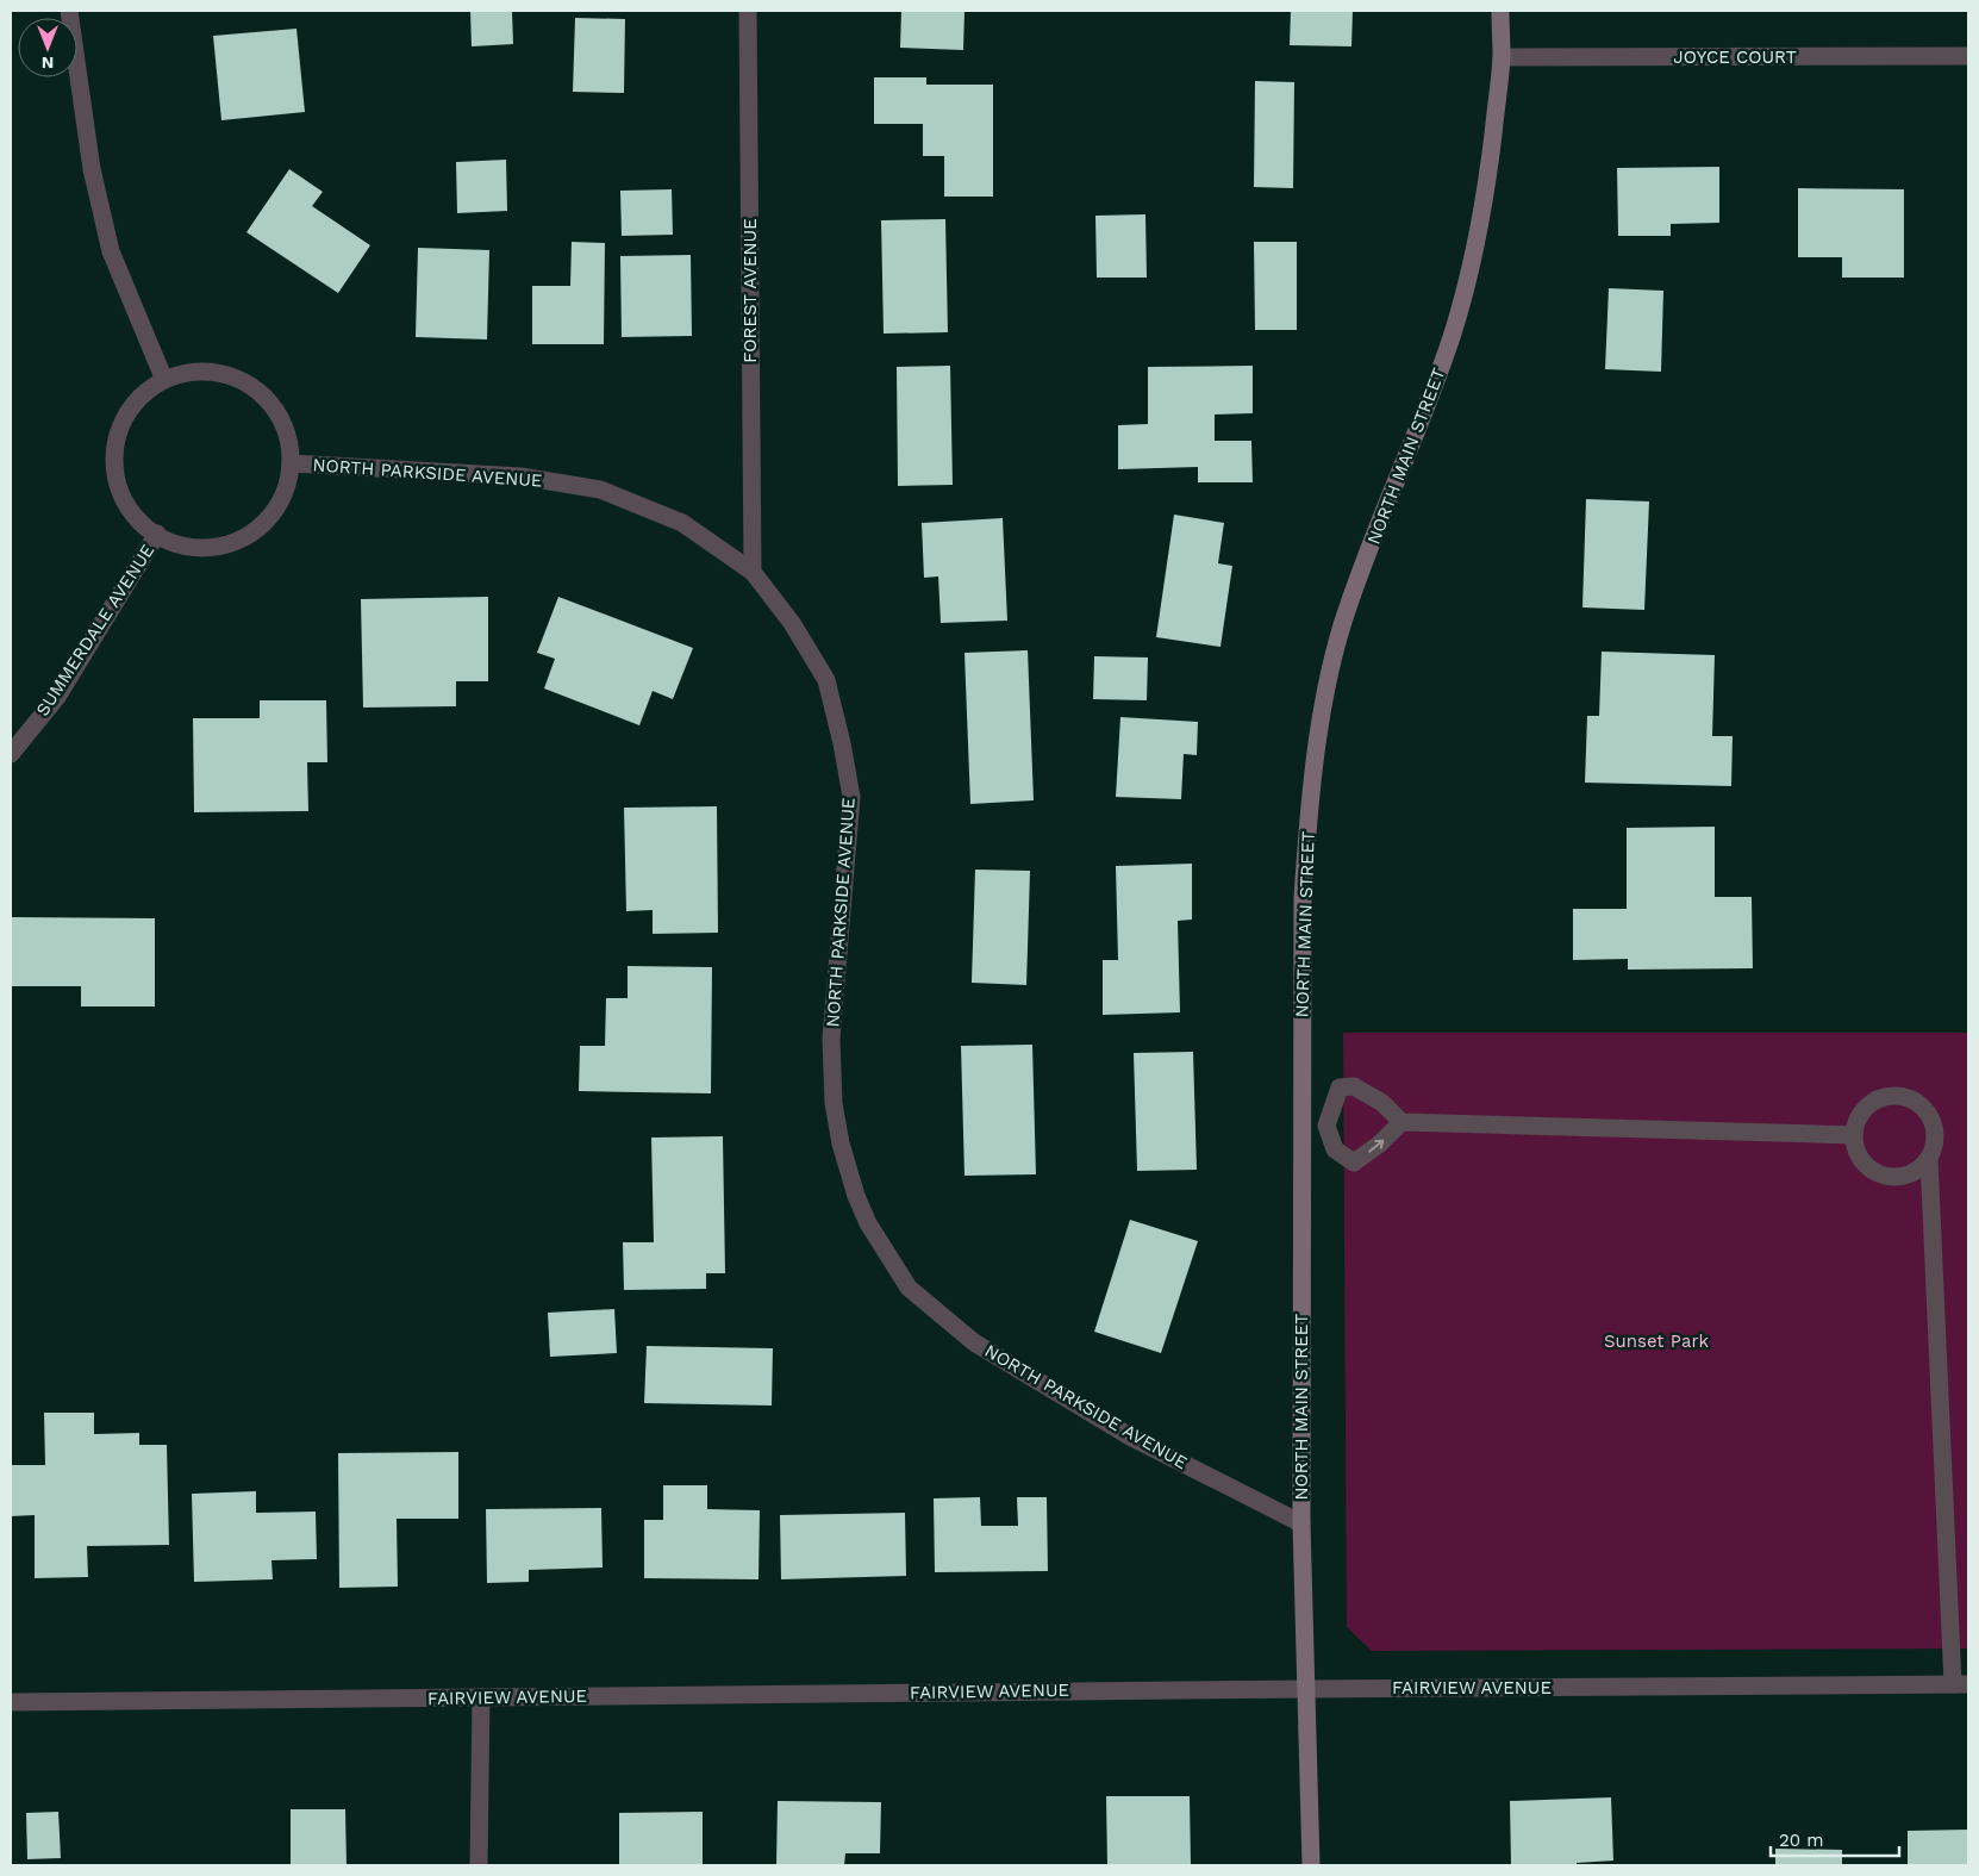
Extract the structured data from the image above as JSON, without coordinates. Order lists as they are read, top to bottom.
{
  "streets": {
    "street": [
      "JOYCE COURT",
      "FOREST AVENUE",
      "NORTH MAIN STREET",
      "NORTH PARKSIDE AVENUE",
      "SUMMERDALE AVENUE",
      "FAIRVIEW AVENUE"
    ]
  },
  "crossings": [
    ["JOYCE COURT", "NORTH MAIN STREET"],
    ["FOREST AVENUE", "NORTH PARKSIDE AVENUE"],
    ["NORTH MAIN STREET", "NORTH PARKSIDE AVENUE"],
    ["NORTH MAIN STREET", "FAIRVIEW AVENUE"],
    ["NORTH PARKSIDE AVENUE", "SUMMERDALE AVENUE"]
  ],
  "parks": ["Sunset Park"],
  "scale_bar": "20 m",
  "north": "bottom"
}
